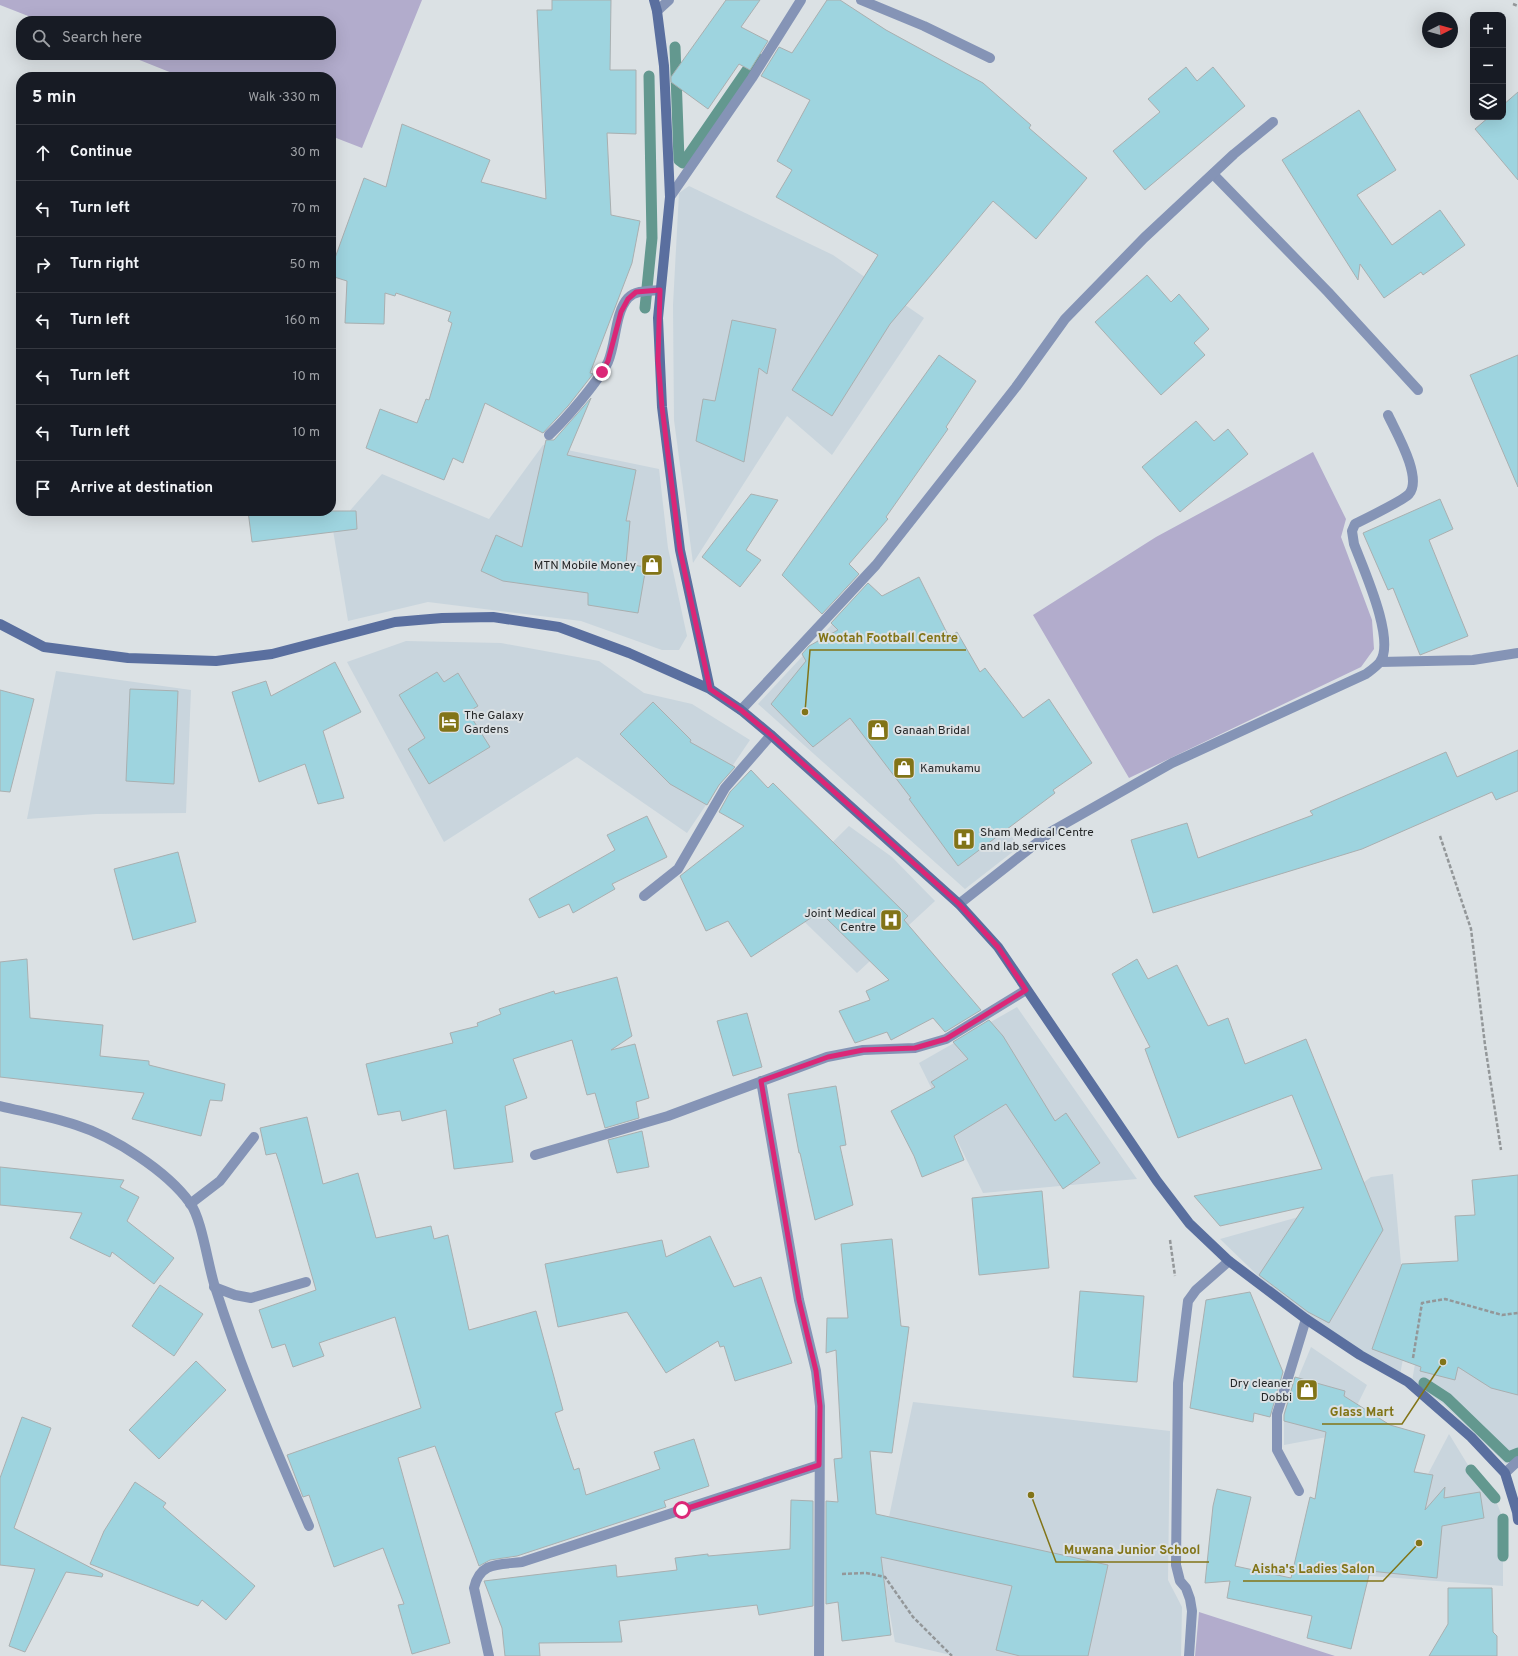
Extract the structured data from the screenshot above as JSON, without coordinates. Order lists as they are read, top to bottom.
{
  "places": {
    "shop": [
      "MTN Mobile Money",
      "Ganaah Bridal",
      "Kamukamu",
      "Dry cleaner Dobbi"
    ],
    "other": [
      "Wootah Football Centre",
      "Glass Mart",
      "Muwana Junior School",
      "Aisha's Ladies Salon"
    ],
    "hotel": ["The Galaxy Gardens"],
    "hospital": ["Sham Medical Centre and lab services", "Joint Medical Centre"]
  },
  "north": "right",
  "page": {
    "map_buttons": ["+", "−"],
    "search": "Search here",
    "heading": ["5 min", "Walk · 330 m"],
    "list": [
      ["Continue", "30 m"],
      ["Turn left", "70 m"],
      ["Turn right", "50 m"],
      ["Turn left", "160 m"],
      ["Turn left", "10 m"],
      ["Turn left", "10 m"],
      "Arrive at destination"
    ]
  }
}
